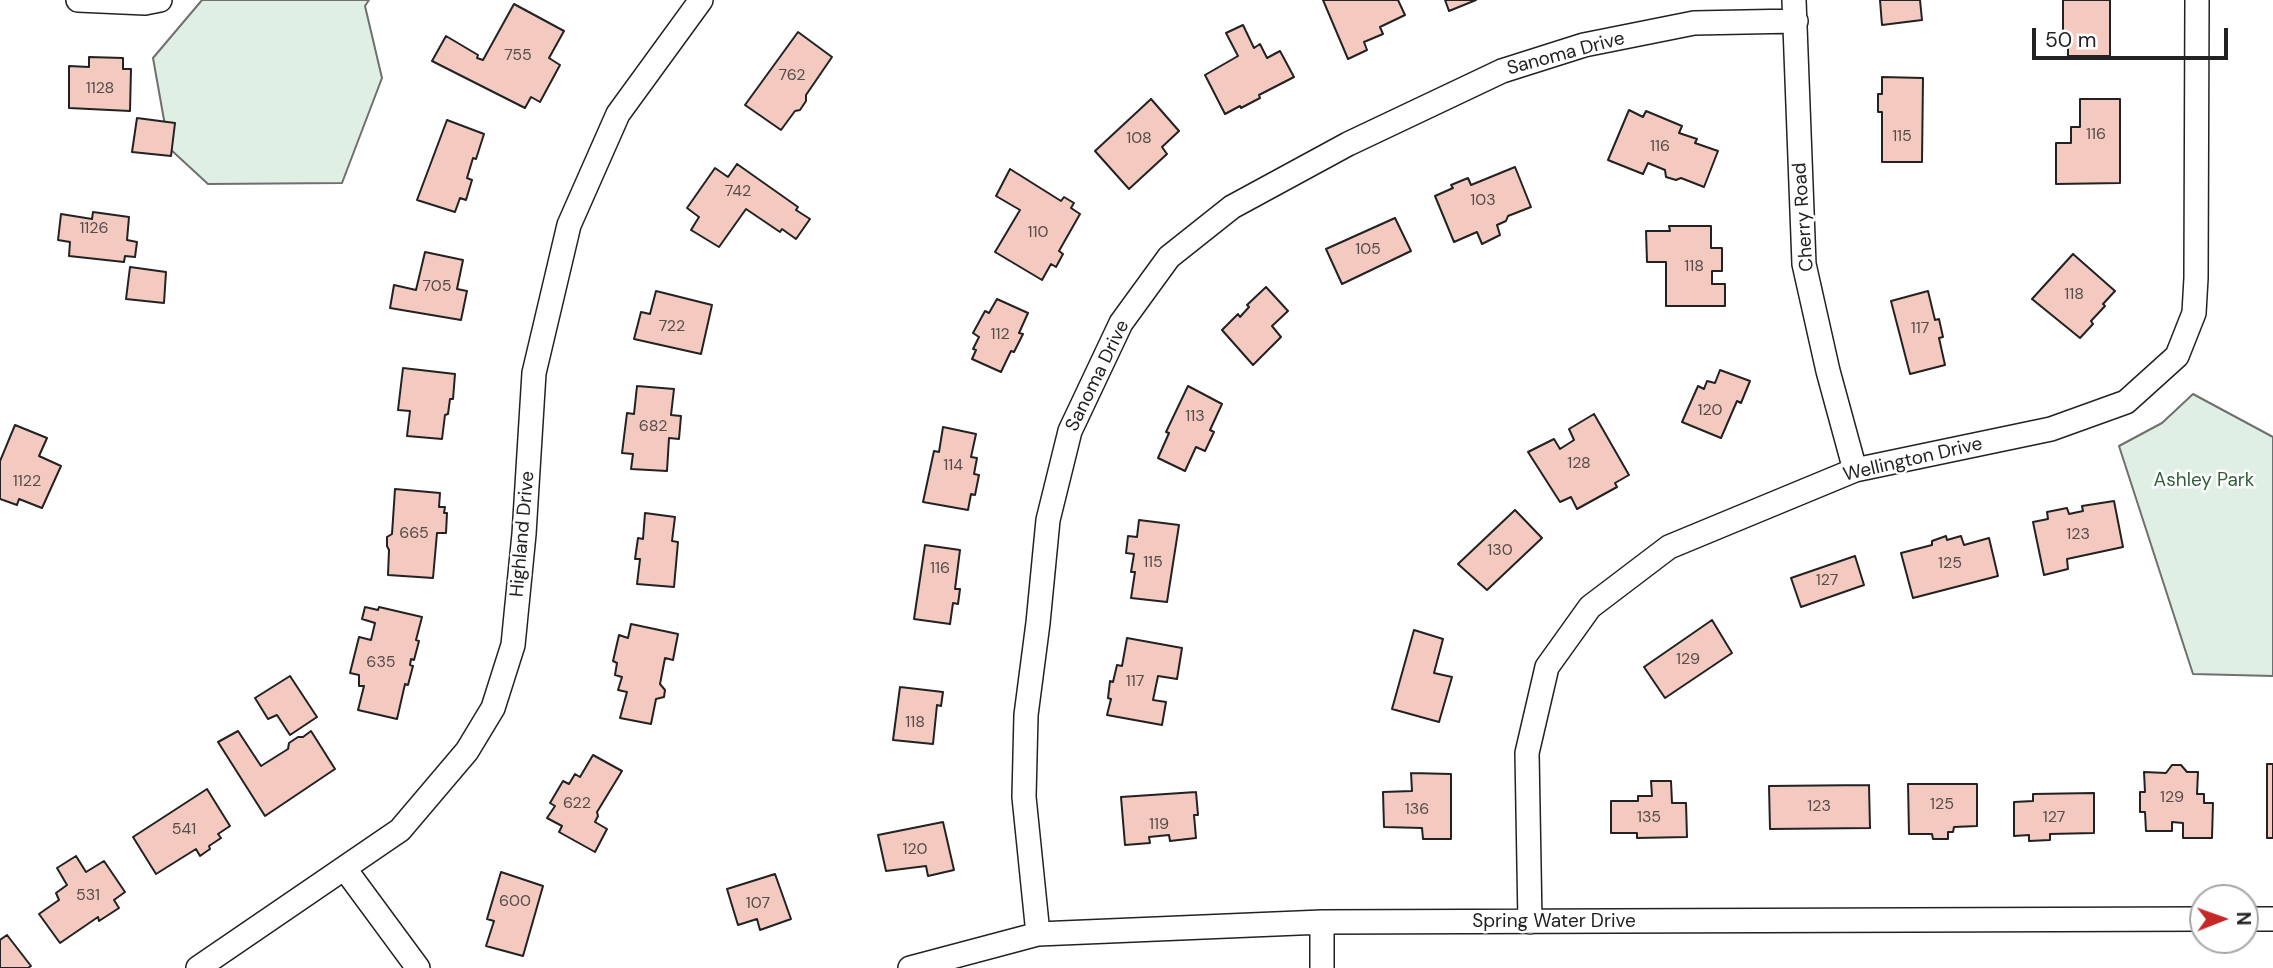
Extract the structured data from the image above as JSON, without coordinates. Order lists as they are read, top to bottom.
{
  "streets": {
    "street": [
      "Sanoma Drive",
      "Cherry Road",
      "Wellington Drive",
      "Highland Drive",
      "Spring Water Drive"
    ]
  },
  "crossings": [
    ["Sanoma Drive", "Cherry Road"],
    ["Sanoma Drive", "Spring Water Drive"],
    ["Cherry Road", "Wellington Drive"],
    ["Wellington Drive", "Spring Water Drive"]
  ],
  "parks": ["Ashley Park"],
  "house_numbers": [
    "755",
    "762",
    "1128",
    "116",
    "115",
    "108",
    "116",
    "742",
    "103",
    "1126",
    "110",
    "105",
    "118",
    "705",
    "118",
    "722",
    "117",
    "112",
    "120",
    "113",
    "682",
    "128",
    "114",
    "1122",
    "665",
    "123",
    "130",
    "115",
    "125",
    "116",
    "127",
    "129",
    "635",
    "117",
    "118",
    "129",
    "622",
    "125",
    "123",
    "136",
    "135",
    "127",
    "119",
    "541",
    "120",
    "531",
    "600",
    "107"
  ],
  "scale_bar": "50 m",
  "north": "right"
}
